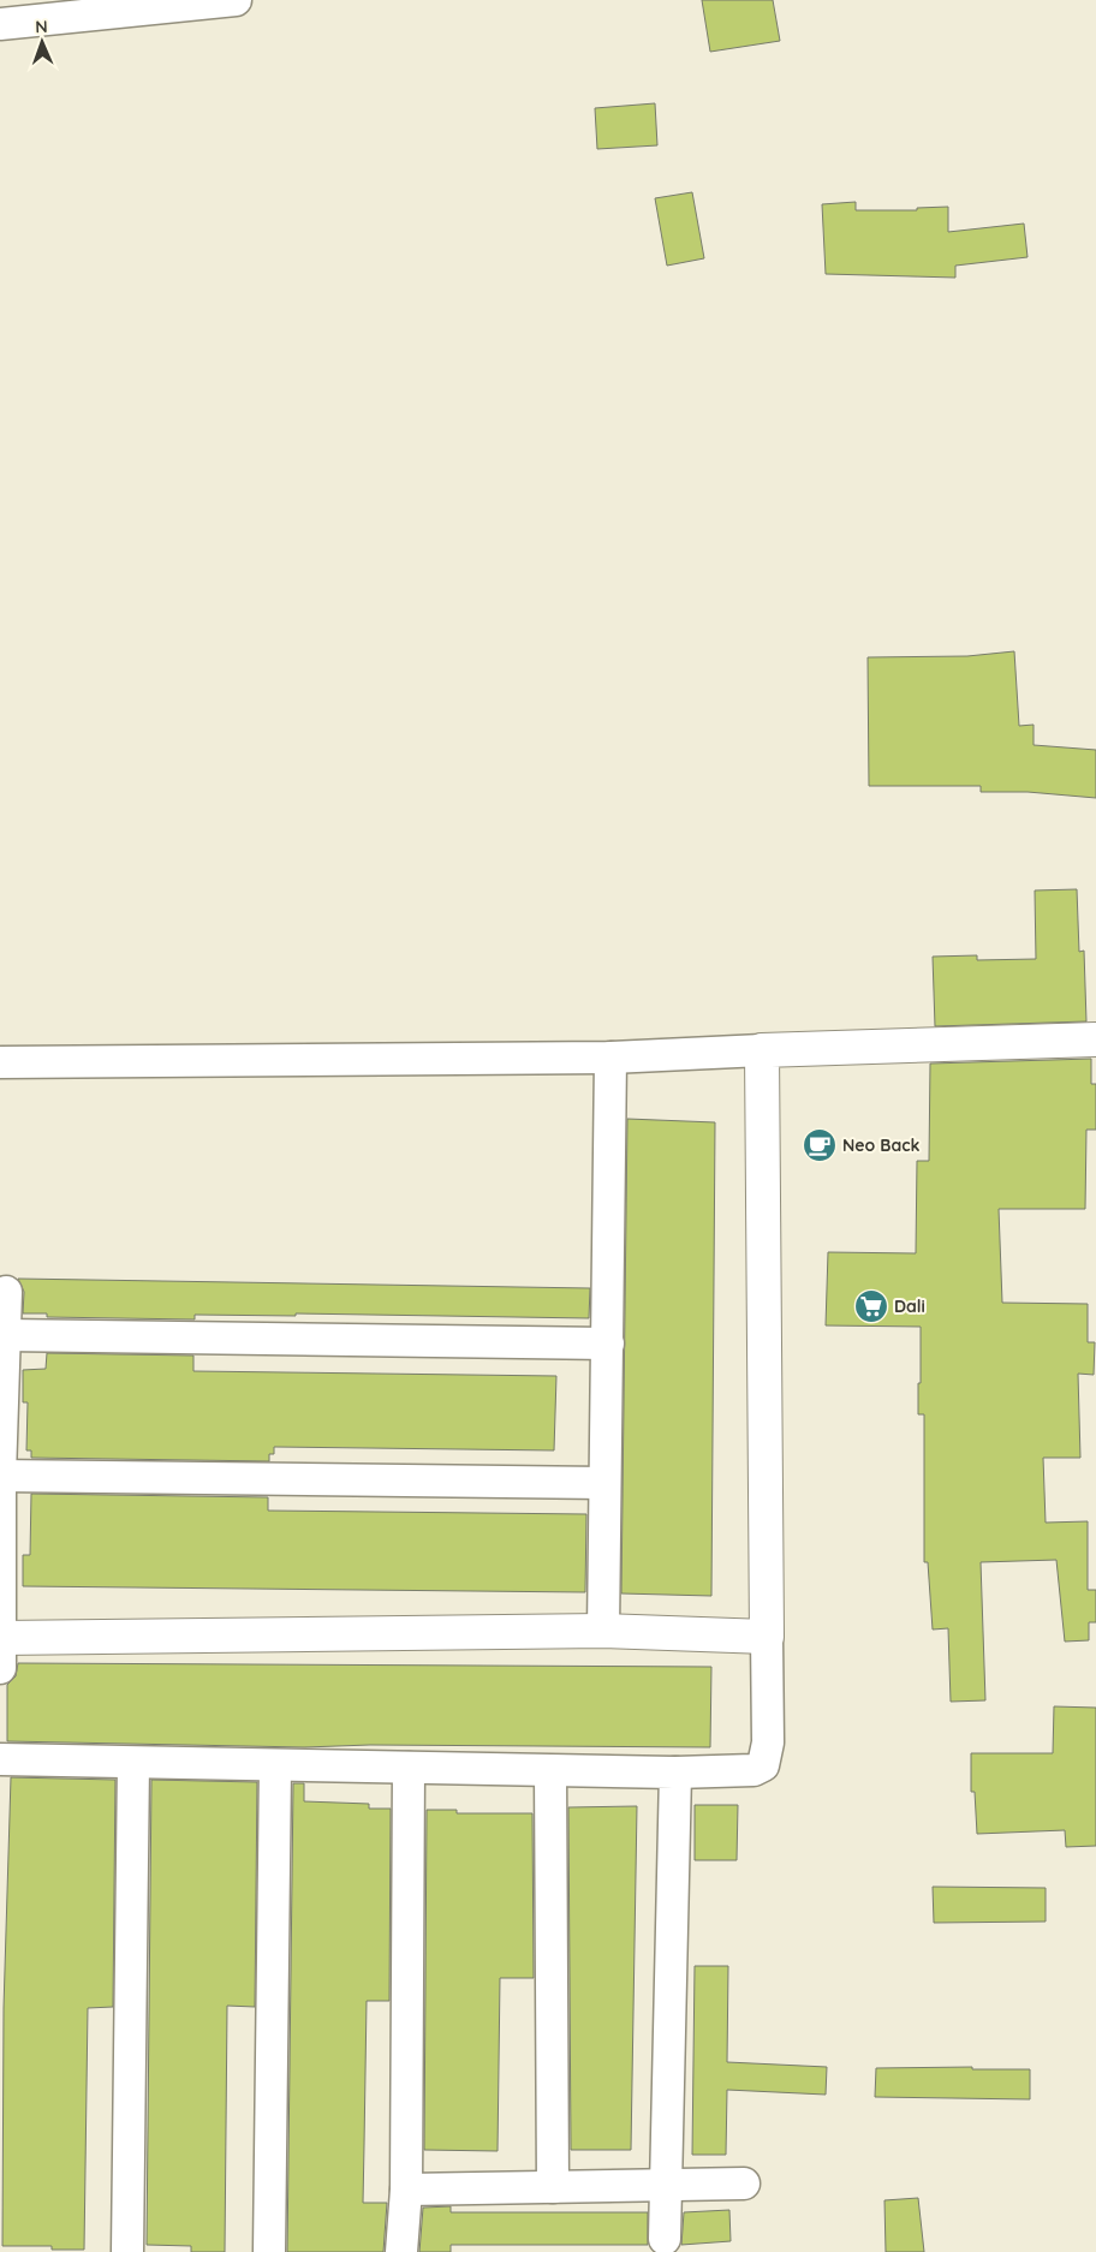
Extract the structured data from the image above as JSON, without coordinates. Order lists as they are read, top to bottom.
{
  "places": {
    "cafe": ["Neo Back"],
    "supermarket": ["Dali"]
  },
  "north": "top"
}
